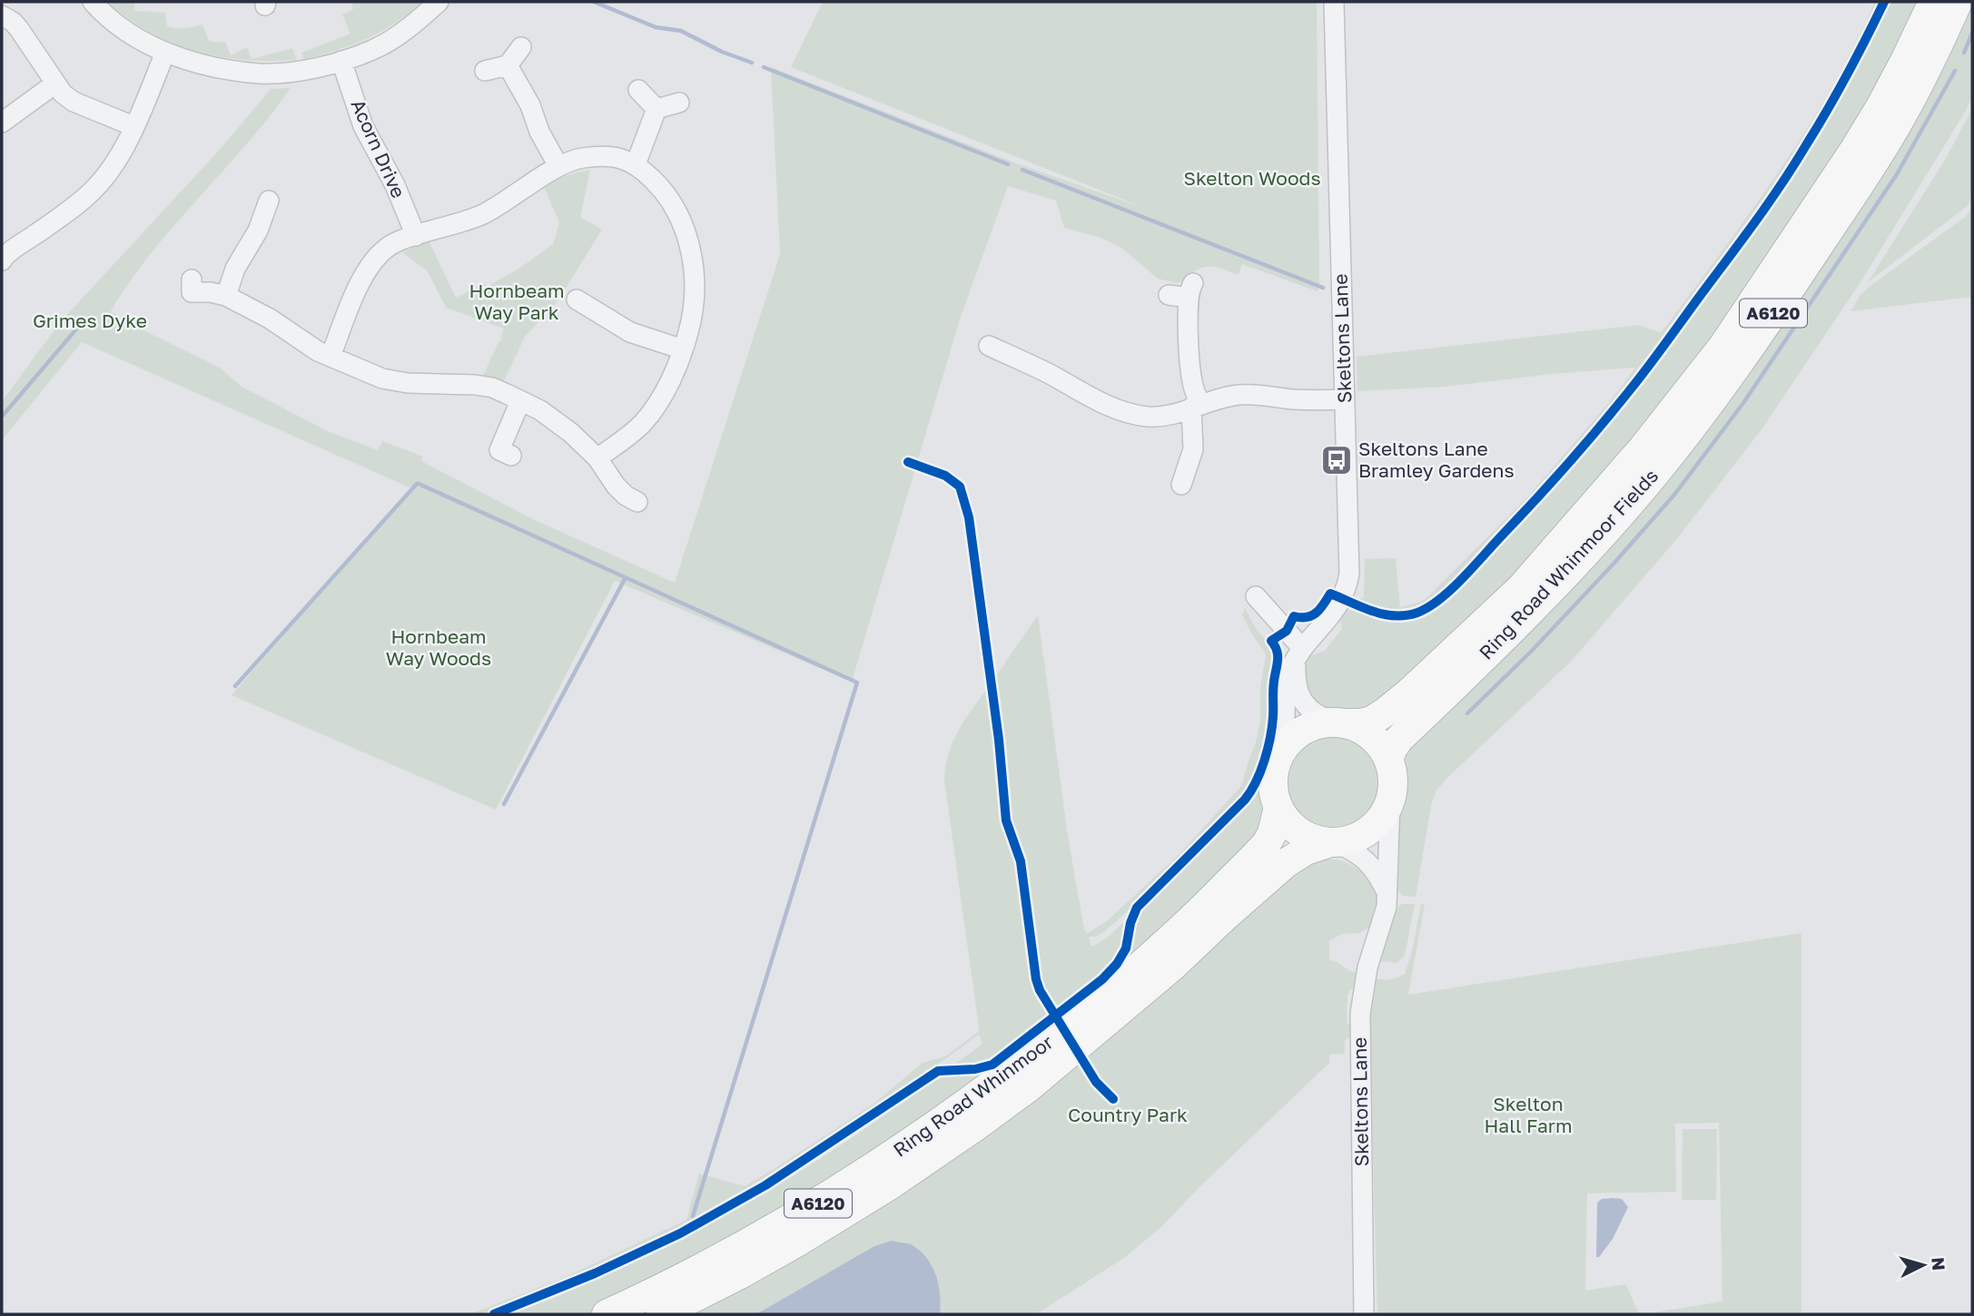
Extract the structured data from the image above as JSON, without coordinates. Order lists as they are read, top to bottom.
{
  "streets": {
    "highway": ["A6120", "Ring Road Whinmoor Fields", "Ring Road Whinmoor"],
    "street": ["Acorn Drive", "Skeltons Lane"]
  },
  "crossings": [
    ["Skeltons Lane", "Ring Road Whinmoor Fields"],
    ["Skeltons Lane", "Ring Road Whinmoor"],
    ["Ring Road Whinmoor Fields", "Ring Road Whinmoor"]
  ],
  "parks": [
    "Skelton Woods",
    "Hornbeam Way Park",
    "Grimes Dyke",
    "Hornbeam Way Woods",
    "Skelton Hall Farm",
    "Country Park"
  ],
  "places": {
    "bus stop": ["Skeltons Lane Bramley Gardens"]
  },
  "north": "right"
}
